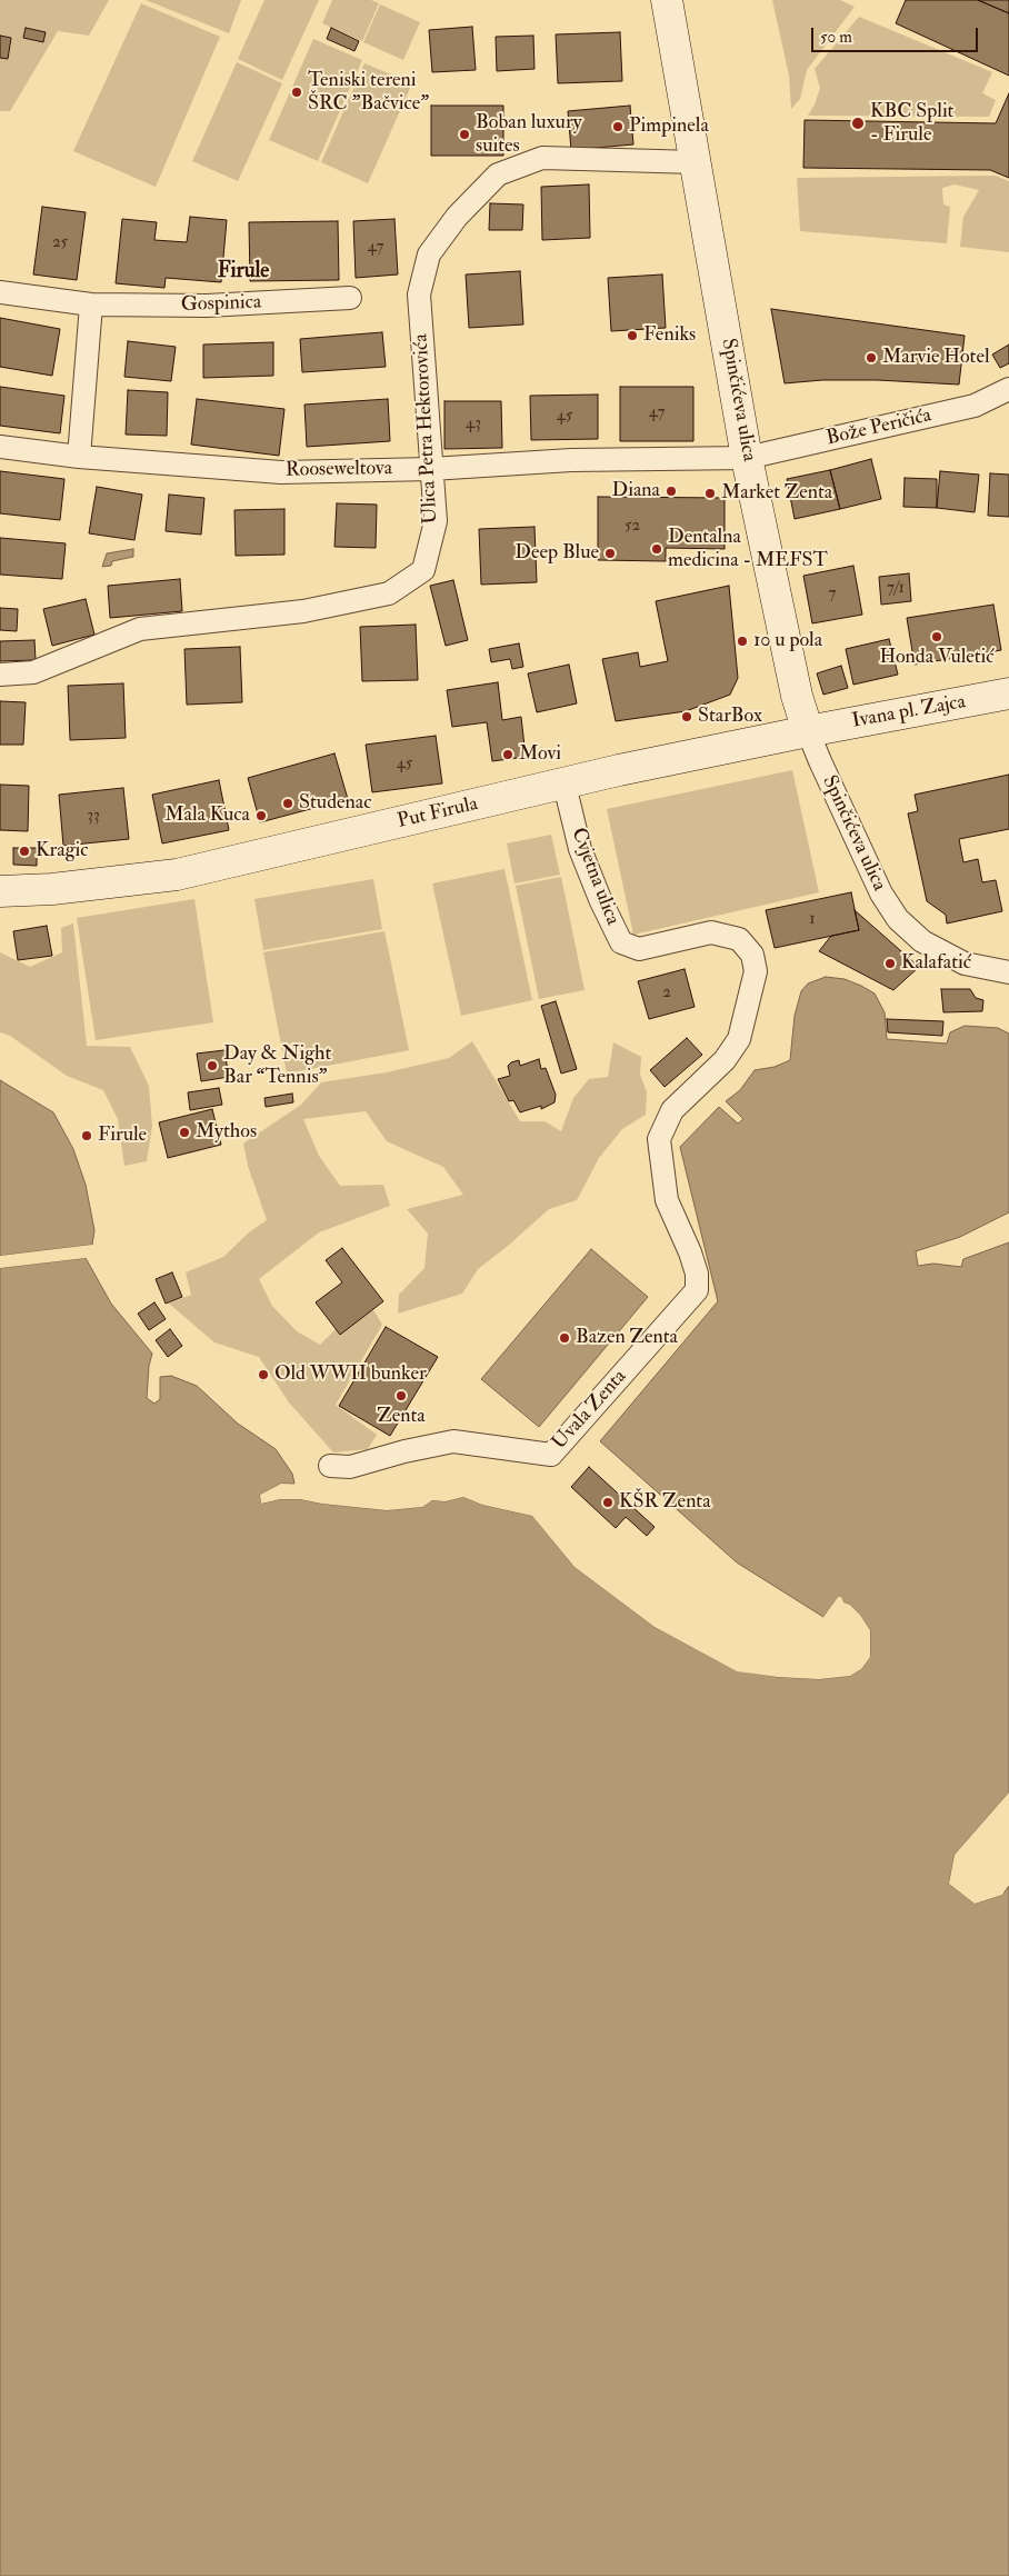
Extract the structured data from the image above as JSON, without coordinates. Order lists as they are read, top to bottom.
{
  "streets": {
    "street": [
      "Gospinica",
      "Spinčićeva ulica",
      "Bože Peričića",
      "Ulica Petra Hektorovića",
      "Rooseweltova",
      "Ivana pl. Zajca",
      "Put Firula",
      "Cvjetna ulica",
      "Uvala Zenta"
    ]
  },
  "crossings": [
    ["Spinčićeva ulica", "Bože Peričića"],
    ["Spinčićeva ulica", "Ulica Petra Hektorovića"],
    ["Spinčićeva ulica", "Rooseweltova"],
    ["Spinčićeva ulica", "Ivana pl. Zajca"],
    ["Spinčićeva ulica", "Put Firula"],
    ["Bože Peričića", "Rooseweltova"],
    ["Ulica Petra Hektorovića", "Rooseweltova"],
    ["Ivana pl. Zajca", "Put Firula"],
    ["Put Firula", "Cvjetna ulica"],
    ["Cvjetna ulica", "Uvala Zenta"]
  ],
  "districts": ["Firule"],
  "places": [
    "Teniski tereni ŠRC \"Bačvice\"",
    "KBC Split - Firule",
    "Pimpinela",
    "Boban luxury suites",
    "Feniks",
    "Marvie Hotel",
    "Diana",
    "Market Zenta",
    "Dentalna medicina - MEFST",
    "Deep Blue",
    "Honda Vuletić",
    "10 u pola",
    "StarBox",
    "Movi",
    "Studenac",
    "Mala Kuca",
    "Kragic",
    "Kalafatić",
    "Day & Night Bar “Tennis”",
    "Mythos",
    "Firule",
    "Bazen Zenta",
    "Old WWII bunker",
    "Zenta",
    "KŠR Zenta"
  ],
  "house_numbers": [
    "25",
    "47",
    "47",
    "45",
    "43",
    "52",
    "7/1",
    "7",
    "45",
    "33",
    "1",
    "2"
  ],
  "scale_bar": "50 m"
}
